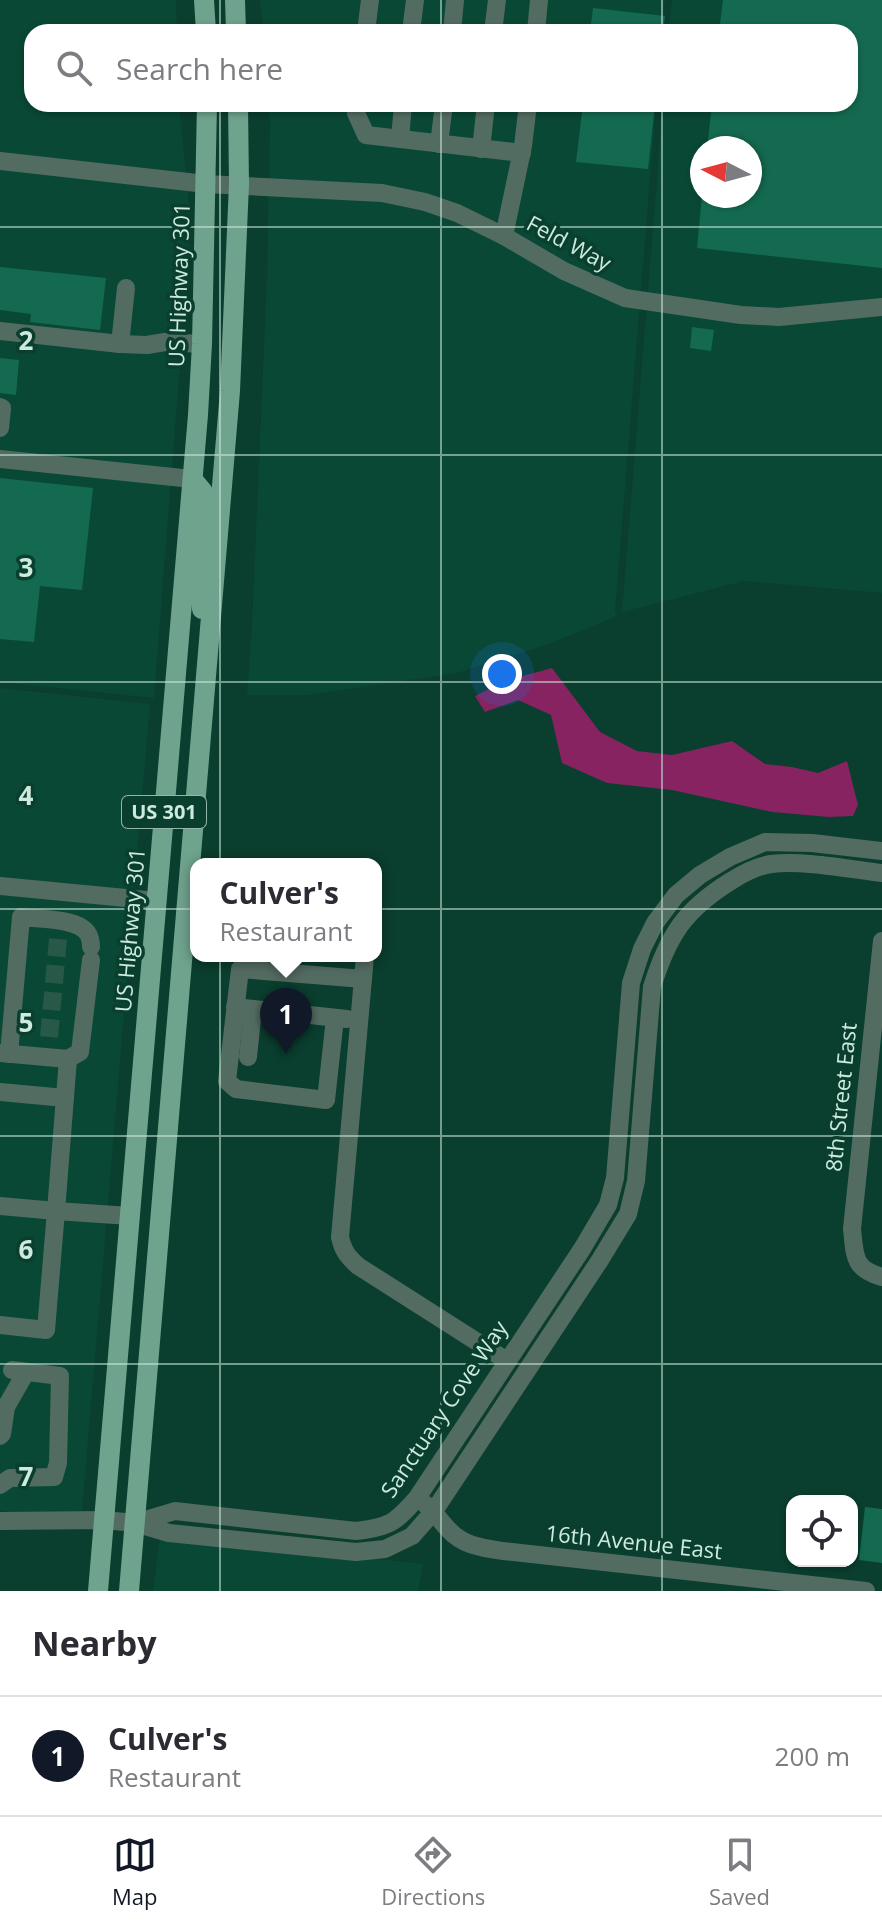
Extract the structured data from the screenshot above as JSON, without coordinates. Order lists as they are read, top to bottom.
{
  "streets": {
    "main road": ["US Highway 301", "US 301"],
    "street": [
      "Feld Way",
      "8th Street East",
      "Sanctuary Cove Way",
      "16th Avenue East"
    ]
  },
  "crossings": [
    ["Feld Way", "US Highway 301"],
    ["Feld Way", "US 301"],
    ["US Highway 301", "US 301"],
    ["US 301", "Sanctuary Cove Way"],
    ["Sanctuary Cove Way", "16th Avenue East"]
  ],
  "north": "left",
  "page": {
    "search": "Search here",
    "popup": ["Culver's", "Restaurant"],
    "pins": "1",
    "heading": "Nearby",
    "list": [
      {
        "mark": "1",
        "name": "Culver's",
        "note": "Restaurant",
        "value": "200 m"
      }
    ],
    "nav": ["Map", "Directions", "Saved"]
  },
  "grid": {
    "rows": [
      "2",
      "3",
      "4",
      "5",
      "6",
      "7"
    ]
  }
}
